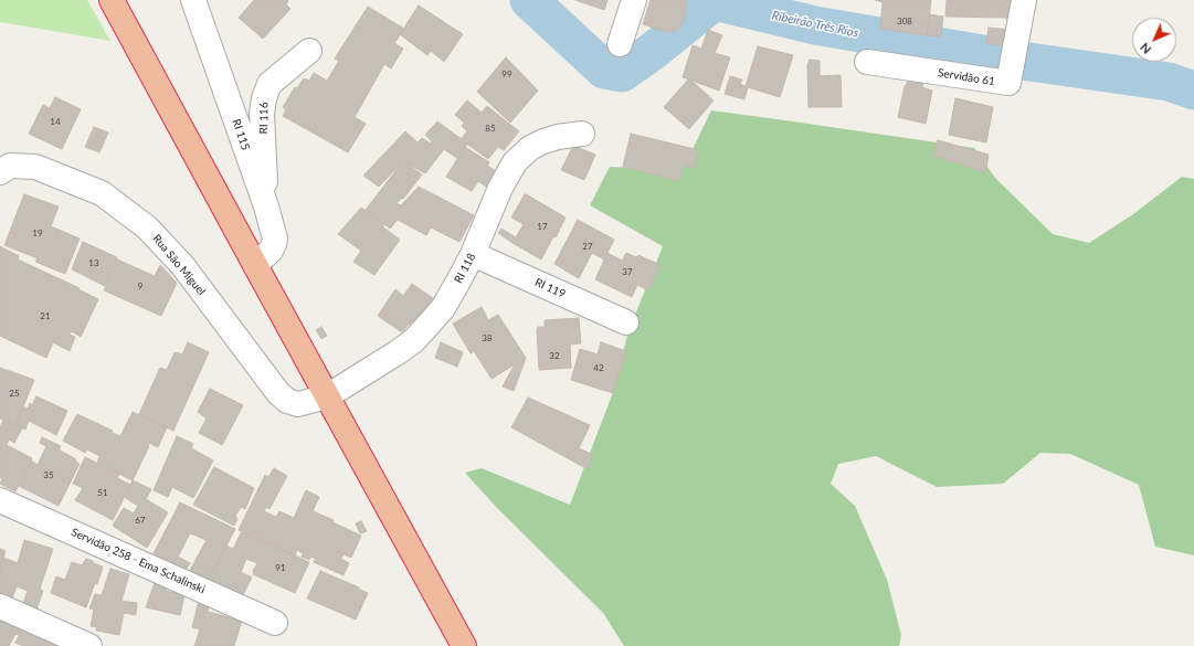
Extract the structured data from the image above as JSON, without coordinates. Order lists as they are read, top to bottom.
{
  "streets": {
    "street": [
      "Servidão 61",
      "RI 116",
      "RI 115",
      "Rua São Miguel",
      "RI 118",
      "RI 119",
      "Servidão 258 - Ema Schalinski"
    ]
  },
  "crossings": [
    ["RI 116", "RI 115"],
    ["Rua São Miguel", "RI 118"],
    ["RI 118", "RI 119"]
  ],
  "water": ["Ribeirão Três Rios"],
  "house_numbers": [
    "308",
    "99",
    "14",
    "85",
    "17",
    "19",
    "27",
    "13",
    "37",
    "9",
    "21",
    "38",
    "32",
    "42",
    "25",
    "35",
    "51",
    "67",
    "91"
  ],
  "north": "bottom left"
}
